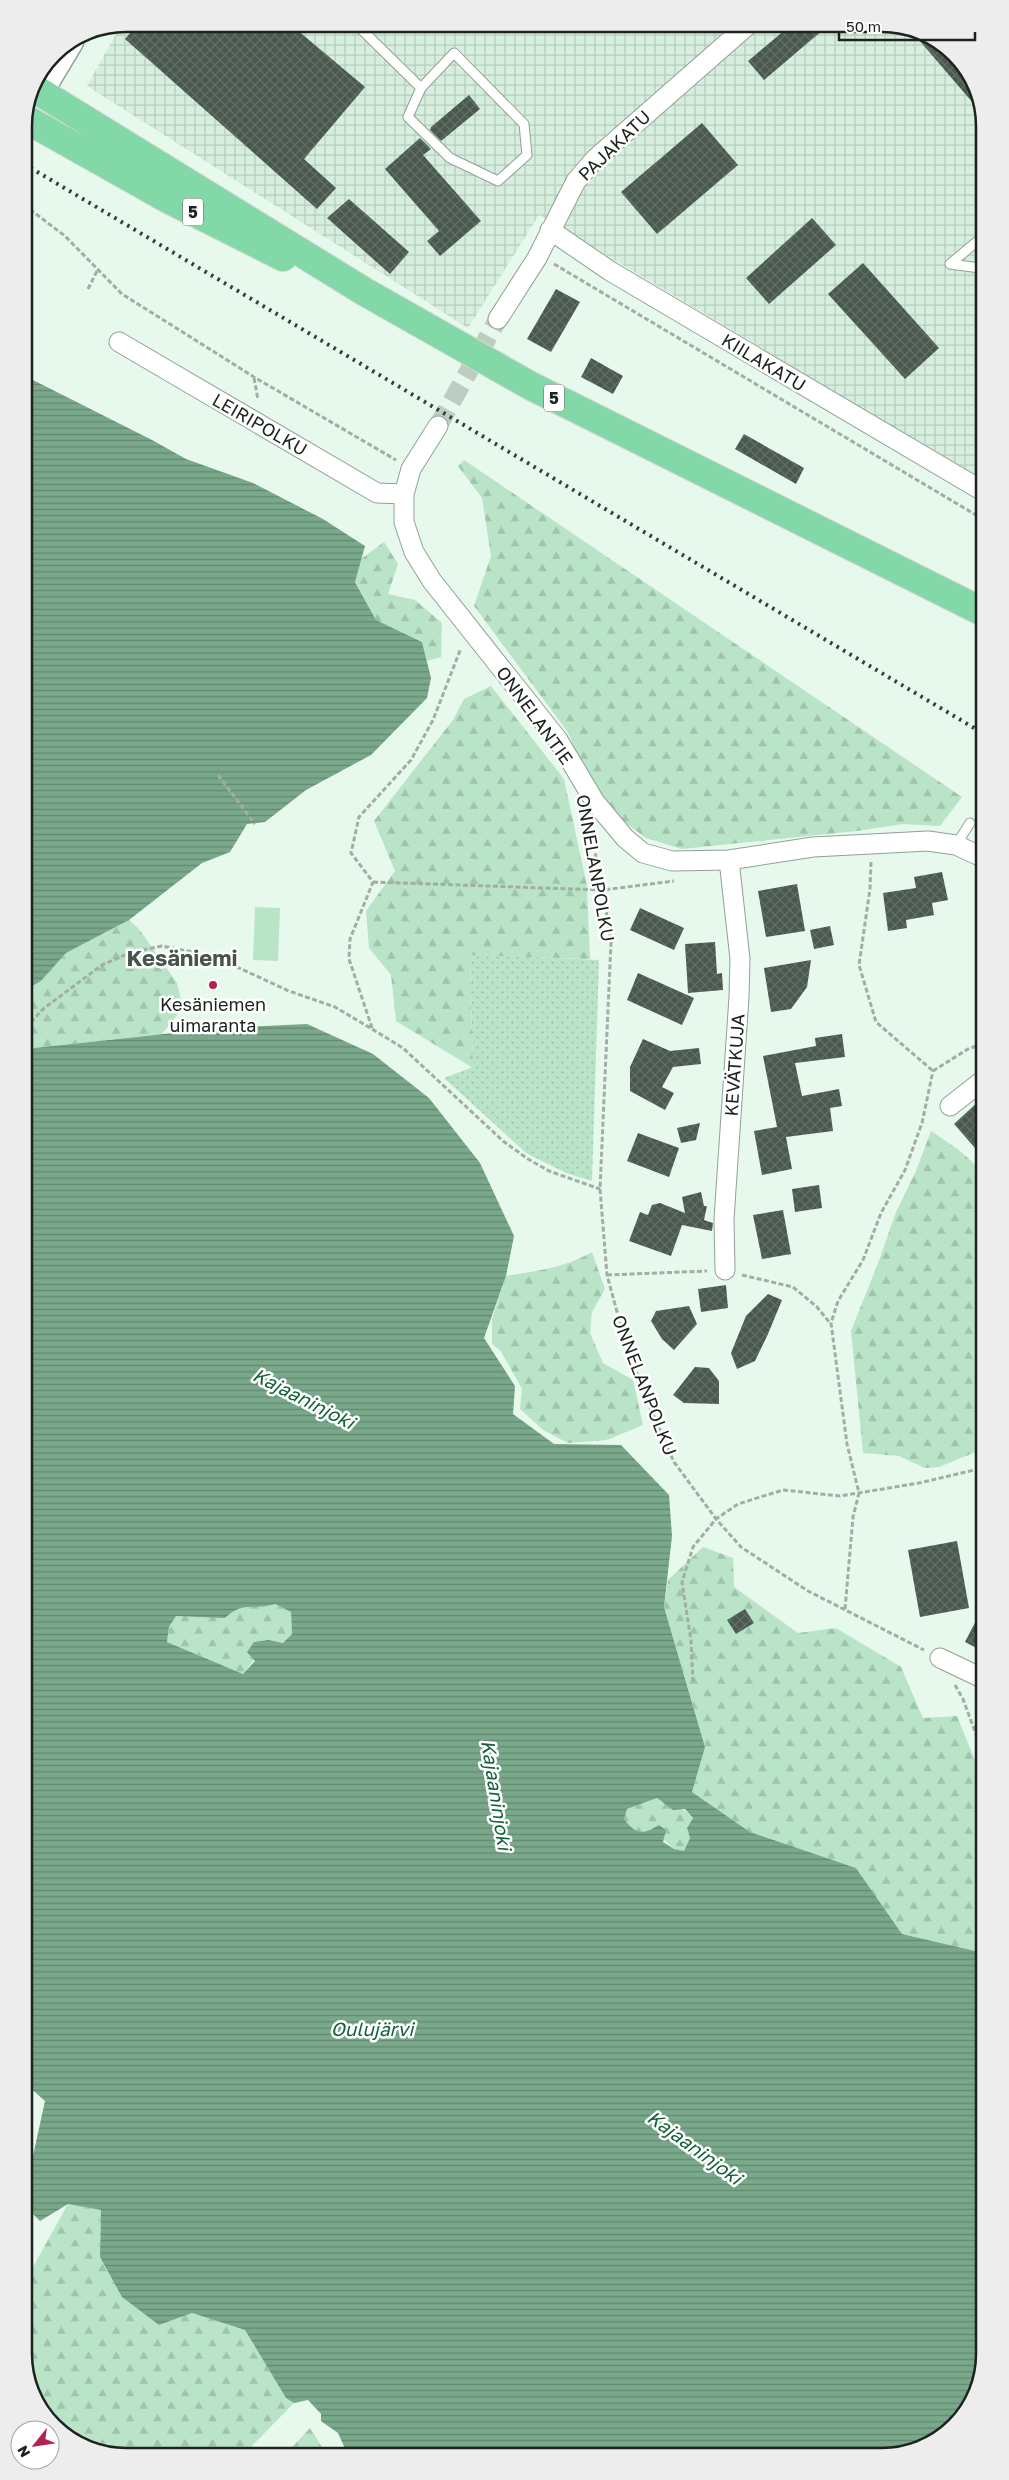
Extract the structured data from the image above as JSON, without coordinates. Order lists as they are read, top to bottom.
{
  "streets": {
    "highway": ["5"],
    "street": [
      "PAJAKATU",
      "KIILAKATU",
      "LEIRIPOLKU",
      "ONNELANTIE",
      "KEVÄTKUJA"
    ],
    "path": ["ONNELANPOLKU"]
  },
  "crossings": [
    ["PAJAKATU", "KIILAKATU"],
    ["LEIRIPOLKU", "ONNELANTIE"],
    ["ONNELANTIE", "KEVÄTKUJA"]
  ],
  "districts": ["Kesäniemi"],
  "water": ["Kajaaninjoki", "Oulujärvi"],
  "places": ["Kesäniemen uimaranta"],
  "scale_bar": "50 m",
  "north": "bottom left"
}
